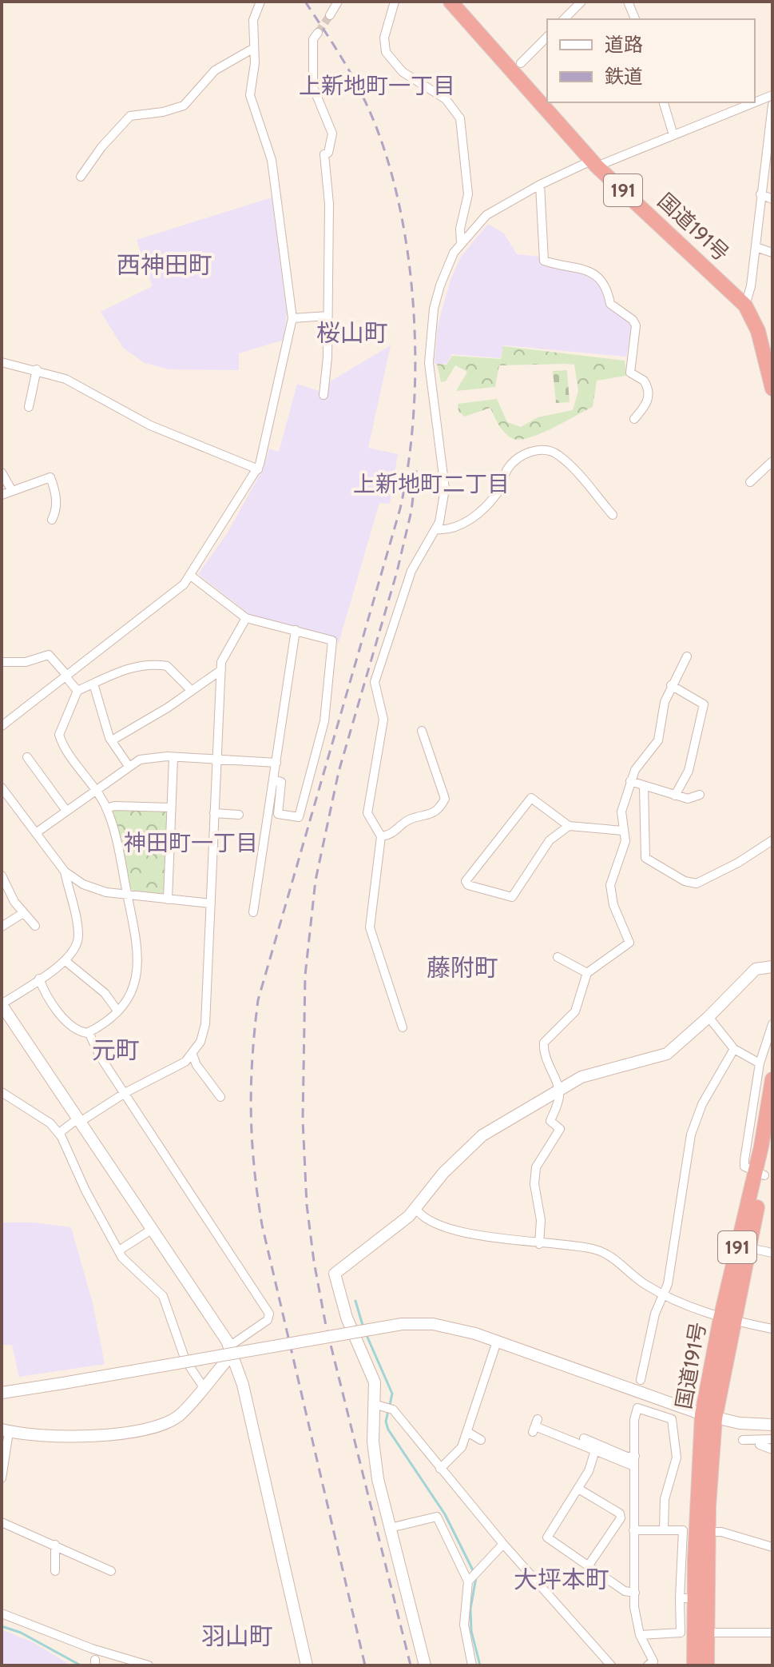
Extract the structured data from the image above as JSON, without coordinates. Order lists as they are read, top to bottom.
{
  "streets": {
    "highway": ["191", "国道191号"]
  },
  "districts": [
    "上新地町一丁目",
    "西神田町",
    "桜山町",
    "上新地町二丁目",
    "神田町一丁目",
    "藤附町",
    "元町",
    "大坪本町",
    "羽山町"
  ],
  "legend": ["道路", "鉄道"]
}
